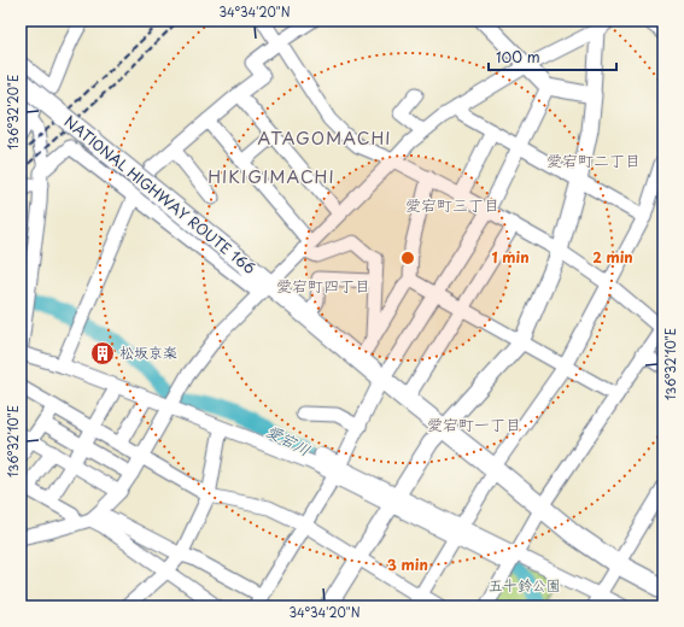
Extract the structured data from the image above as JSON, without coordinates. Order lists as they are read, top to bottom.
{
  "streets": {
    "highway": ["NATIONAL HIGHWAY ROUTE 166"]
  },
  "districts": [
    "ATAGOMACHI",
    "愛宕町二丁目",
    "HIKIGIMACHI",
    "愛宕町三丁目",
    "愛宕町四丁目",
    "愛宕町一丁目"
  ],
  "water": ["愛宕川"],
  "parks": ["五十鈴公園"],
  "places": {
    "building": ["松坂京楽"]
  },
  "scale_bar": "100 m",
  "coordinates": ["34°34'20\"N", "136°32'20\"E", "136°32'10\"E"],
  "rings": ["1 min", "2 min", "3 min"]
}
